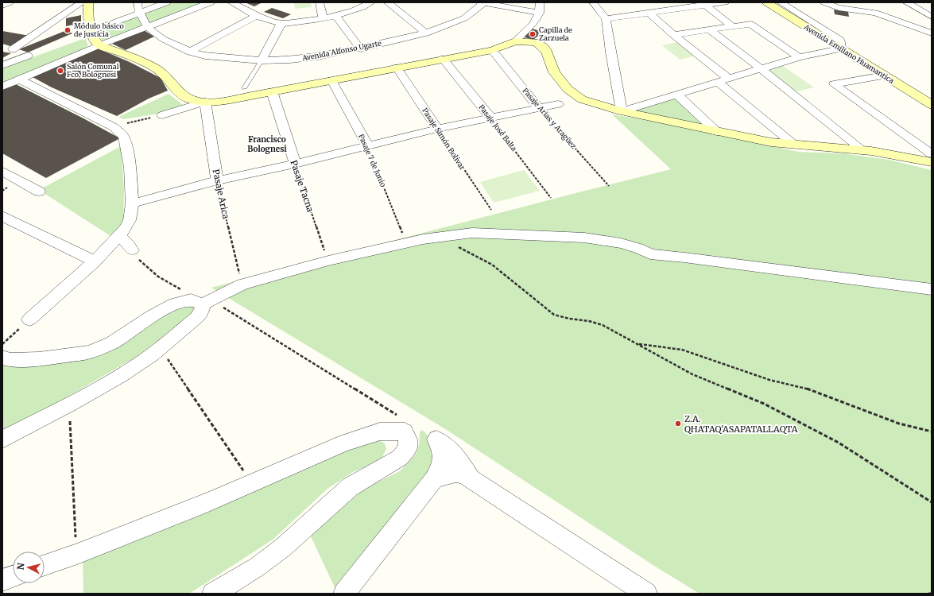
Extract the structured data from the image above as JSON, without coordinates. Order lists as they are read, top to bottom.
{
  "streets": {
    "street": [
      "Avenida Alfonso Ugarte",
      "Avenida Emiliano Huamantica",
      "Pasaje Arias y Aragüez",
      "Pasaje José Balta",
      "Pasaje Simón Bolívar",
      "Pasaje 7 de Junio",
      "Pasaje Tacna",
      "Pasaje Arica"
    ]
  },
  "districts": ["Francisco Bolognesi"],
  "places": [
    "Módulo básico de justicia",
    "Capilla de Zarzuela",
    "Salón Comunal Fco. Bolognesi",
    "Z.A. QHATAQ'ASAPATALLAQTA"
  ],
  "north": "left"
}
